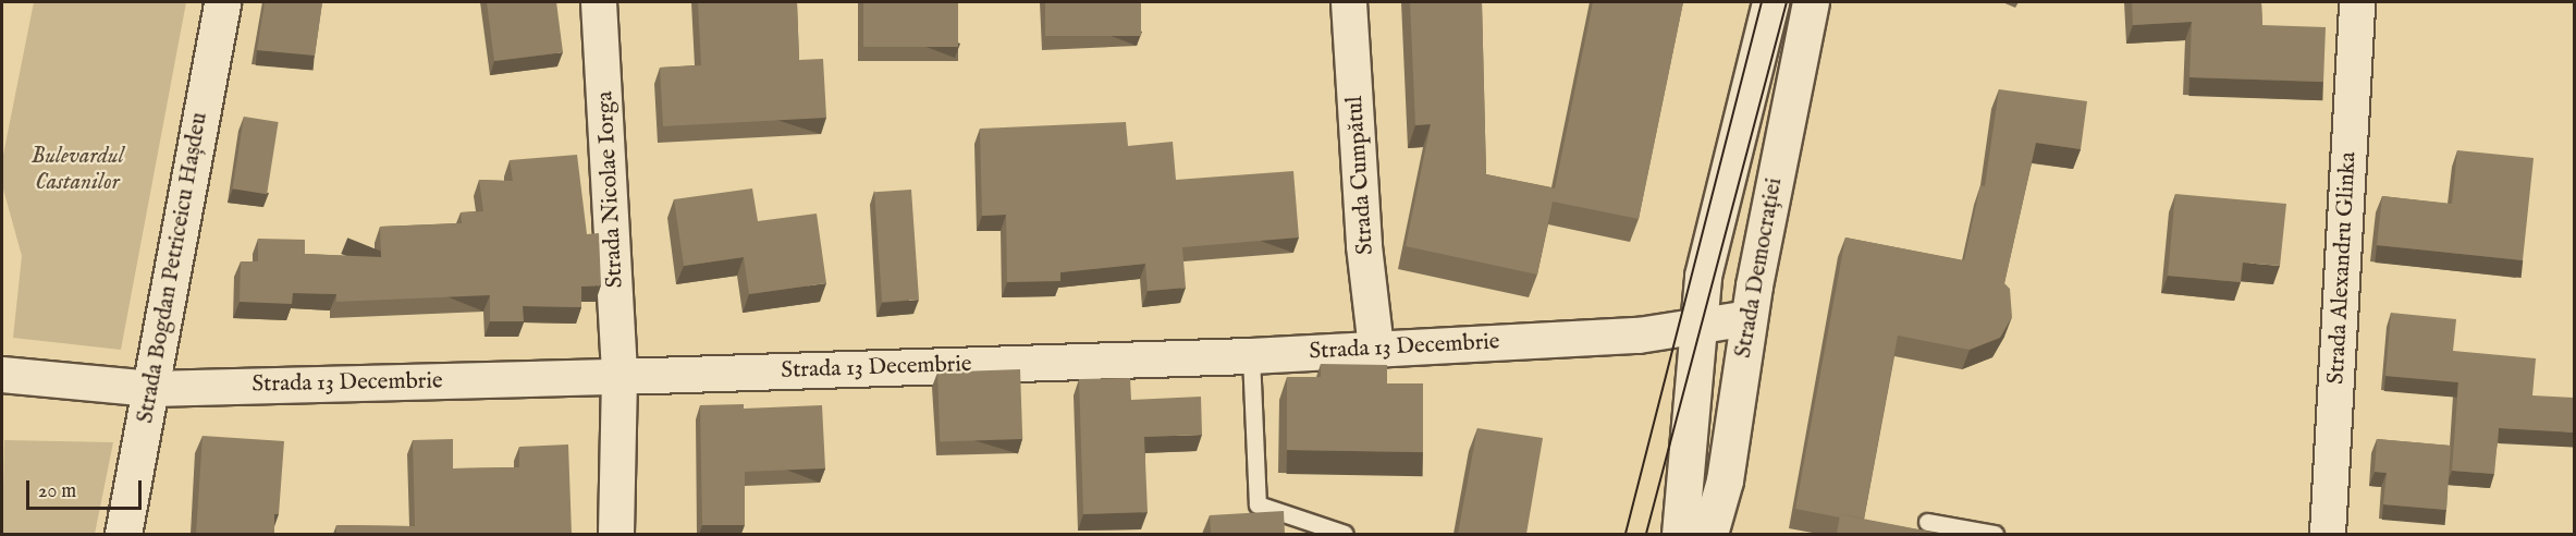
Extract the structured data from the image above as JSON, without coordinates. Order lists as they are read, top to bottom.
{
  "streets": {
    "main road": ["Strada Bogdan Petriceicu Hașdeu", "Strada Democrației"],
    "street": [
      "Strada Cumpătul",
      "Strada Nicolae Iorga",
      "Strada Alexandru Glinka",
      "Strada 13 Decembrie"
    ]
  },
  "crossings": [
    ["Strada Cumpătul", "Strada 13 Decembrie"],
    ["Strada Nicolae Iorga", "Strada 13 Decembrie"],
    ["Strada Bogdan Petriceicu Hașdeu", "Strada 13 Decembrie"],
    ["Strada Democrației", "Strada 13 Decembrie"]
  ],
  "parks": ["Bulevardul Castanilor"],
  "scale_bar": "20 m"
}
